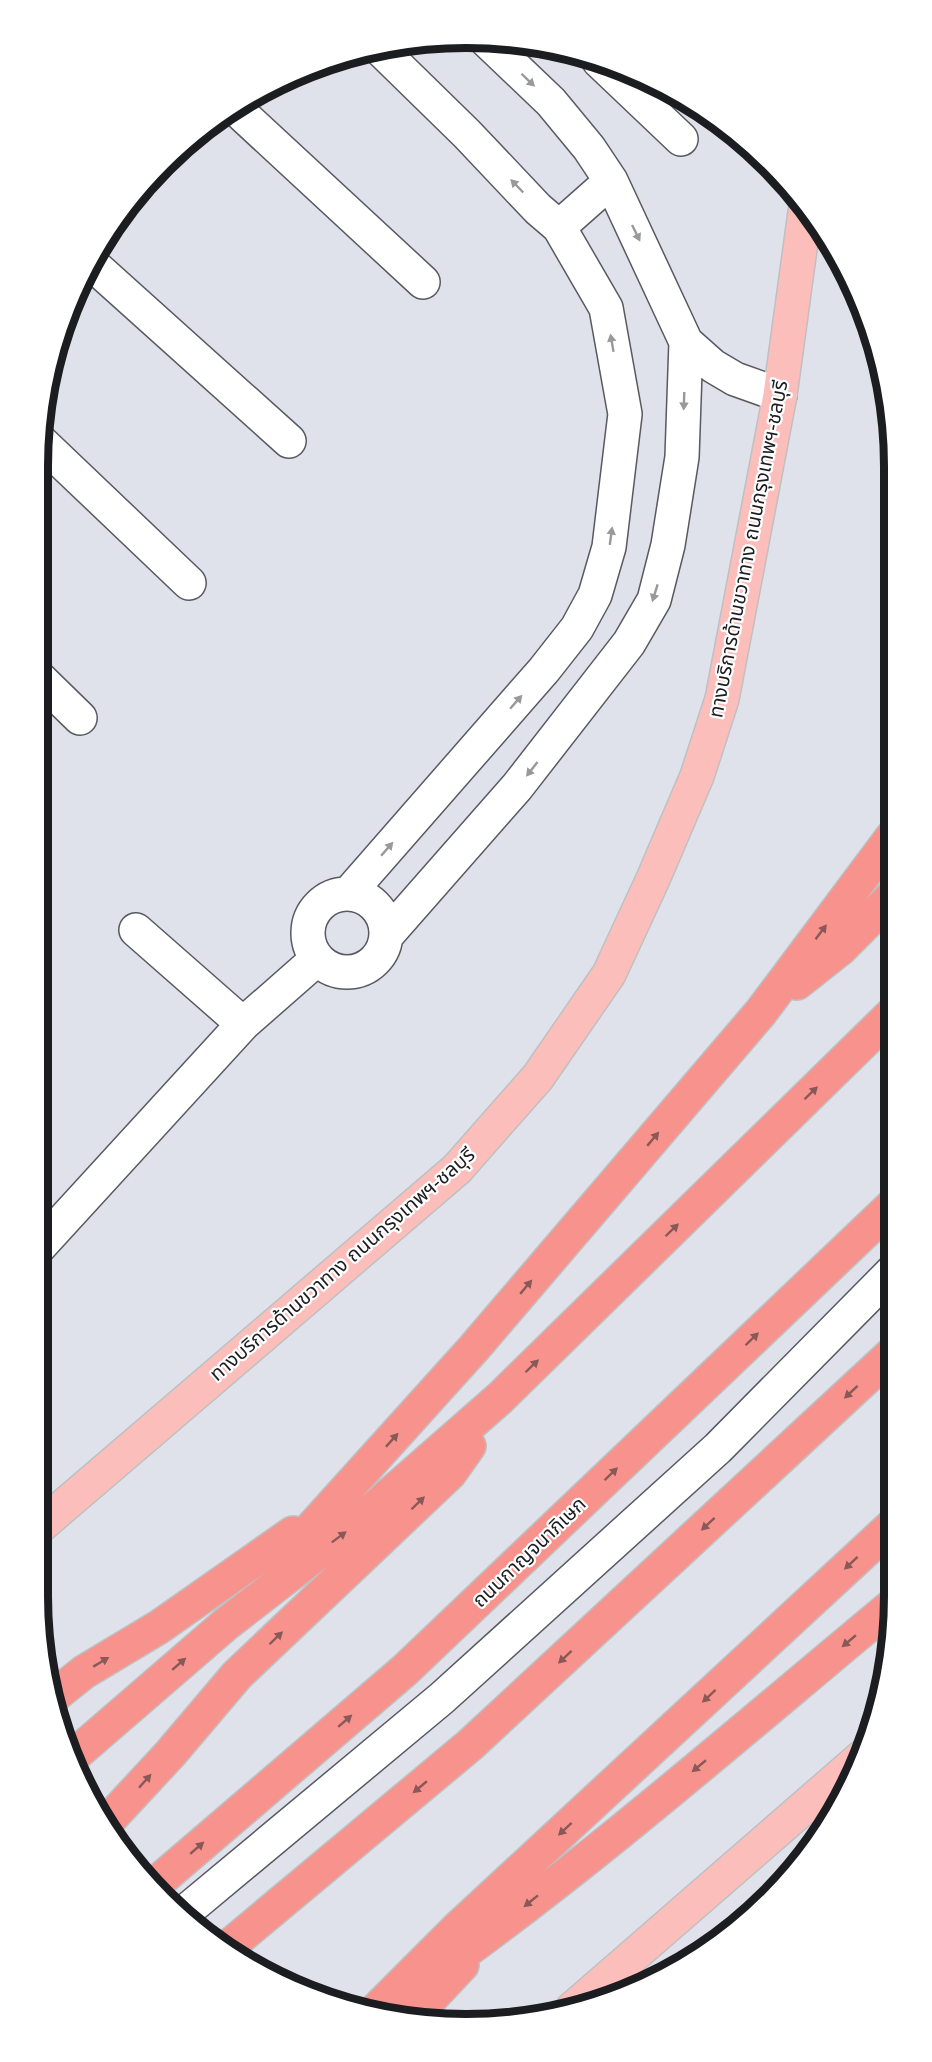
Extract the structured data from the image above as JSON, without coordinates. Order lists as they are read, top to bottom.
{
  "streets": {
    "highway": ["ถนนกาญจนาภิเษก"],
    "main road": ["ทางบริการด้านขวาทาง ถนนกรุงเทพฯ-ชลบุรี"]
  }
}
